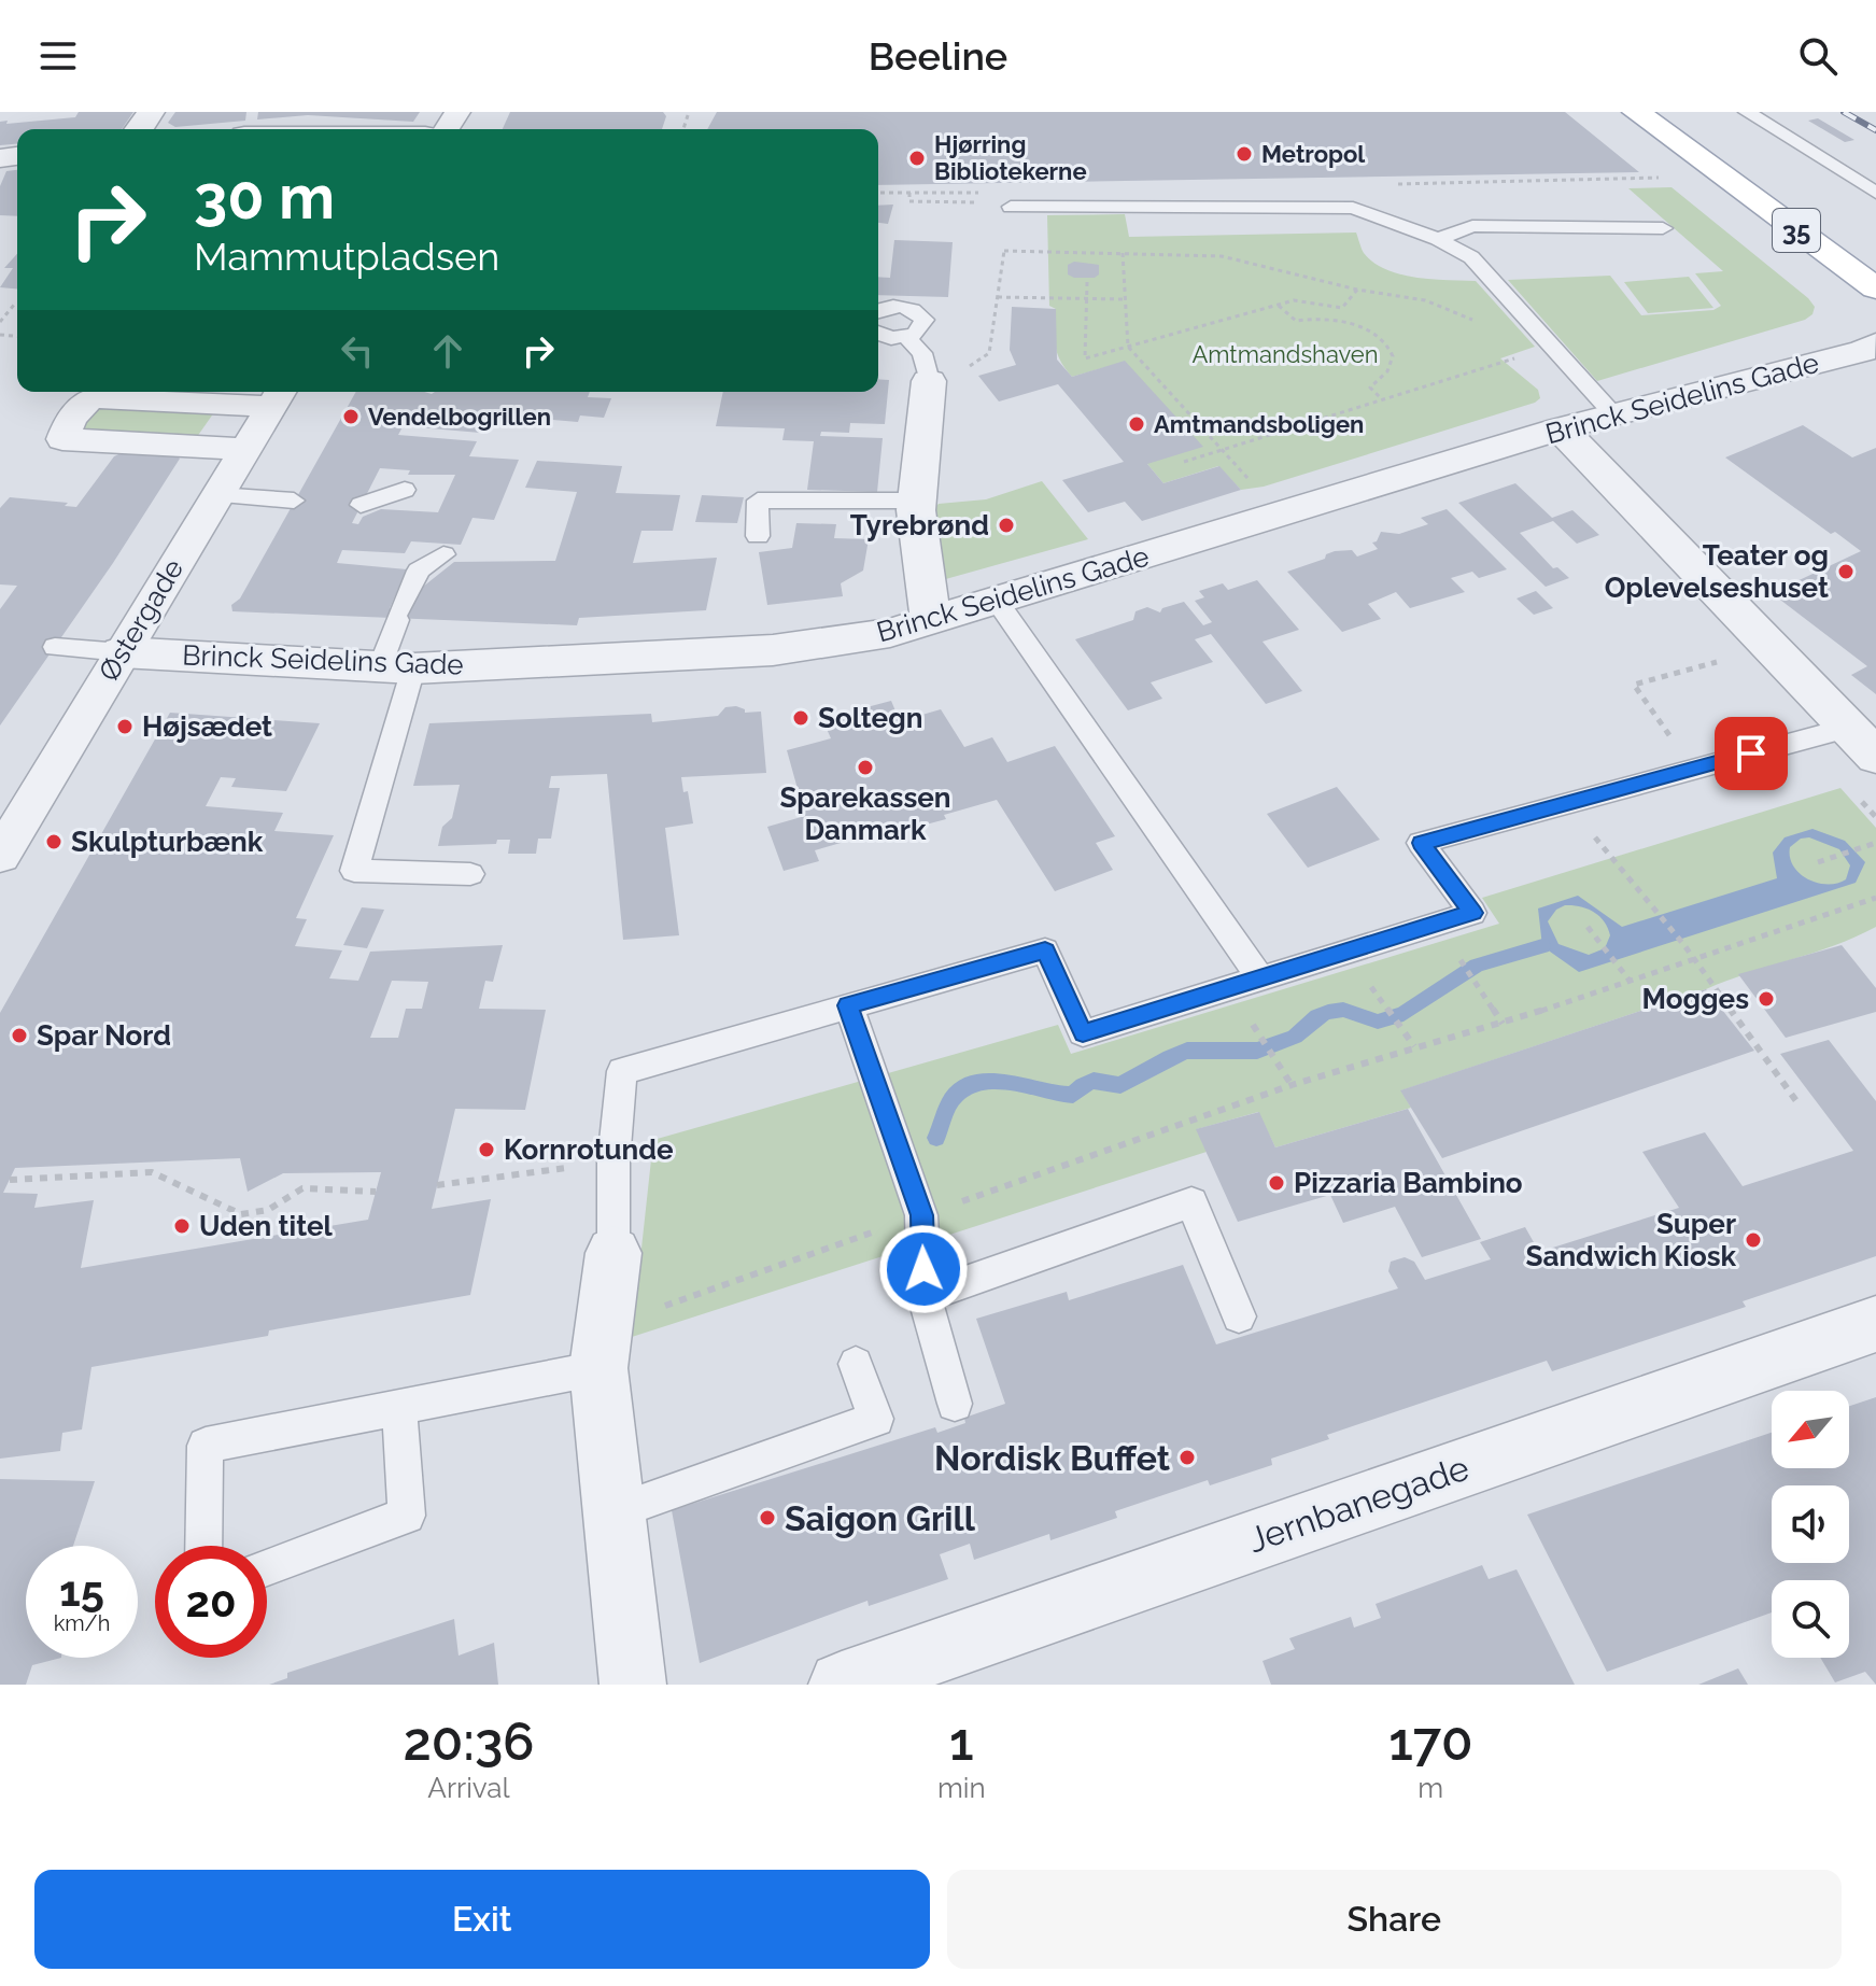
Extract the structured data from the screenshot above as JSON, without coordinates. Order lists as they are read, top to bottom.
{
  "streets": {
    "main road": ["35"],
    "street": ["Brinck Seidelins Gade", "Østergade", "Jernbanegade"]
  },
  "crossings": [
    ["Brinck Seidelins Gade", "Østergade"]
  ],
  "parks": ["Amtmandshaven"],
  "places": [
    "Metropol",
    "Hjørring Bibliotekerne",
    "Vendelbogrillen",
    "Amtmandsboligen",
    "Tyrebrønd",
    "Teater og Oplevelseshuset",
    "Soltegn",
    "Højsædet",
    "Sparekassen Danmark",
    "Skulpturbænk",
    "Mogges",
    "Spar Nord",
    "Kornrotunde",
    "Pizzaria Bambino",
    "Uden titel",
    "Super Sandwich Kiosk",
    "Nordisk Buffet",
    "Saigon Grill"
  ],
  "north": "bottom left",
  "page": {
    "header": "Beeline",
    "turn": ["30 m", "Mammutpladsen"],
    "speed": "15 km/h",
    "limit": "20",
    "eta": [
      "20:36",
      "Arrival",
      "1",
      "min",
      "170",
      "m"
    ],
    "buttons": ["Exit", "Share"]
  }
}
